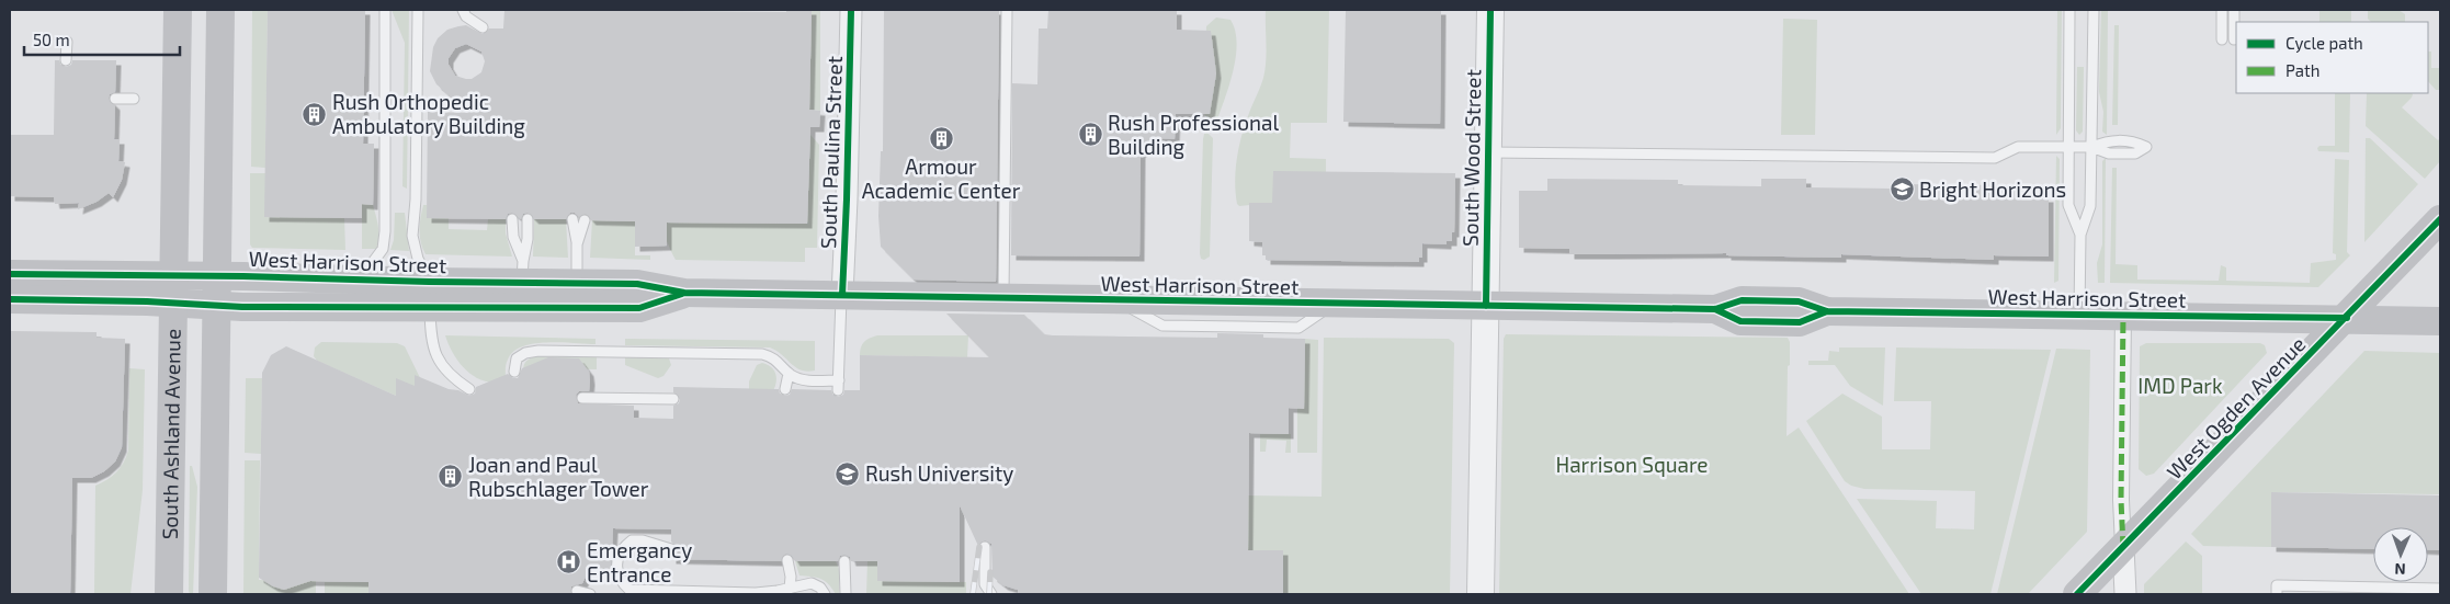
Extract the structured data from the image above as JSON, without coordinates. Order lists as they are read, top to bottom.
{
  "streets": {
    "main road": ["West Harrison Street", "West Ogden Avenue", "South Ashland Avenue"],
    "street": ["South Paulina Street", "South Wood Street"]
  },
  "crossings": [
    ["South Paulina Street", "West Harrison Street"],
    ["South Wood Street", "West Harrison Street"],
    ["West Harrison Street", "West Ogden Avenue"],
    ["West Harrison Street", "South Ashland Avenue"]
  ],
  "parks": ["IMD Park", "Harrison Square"],
  "places": {
    "building": [
      "Rush Orthopedic Ambulatory Building",
      "Rush Professional Building",
      "Armour Academic Center",
      "Joan and Paul Rubschlager Tower"
    ],
    "school or university": ["Bright Horizons", "Rush University"],
    "hospital": ["Emergancy Entrance"]
  },
  "legend": ["Cycle path", "Path"],
  "scale_bar": "50 m",
  "north": "bottom"
}
